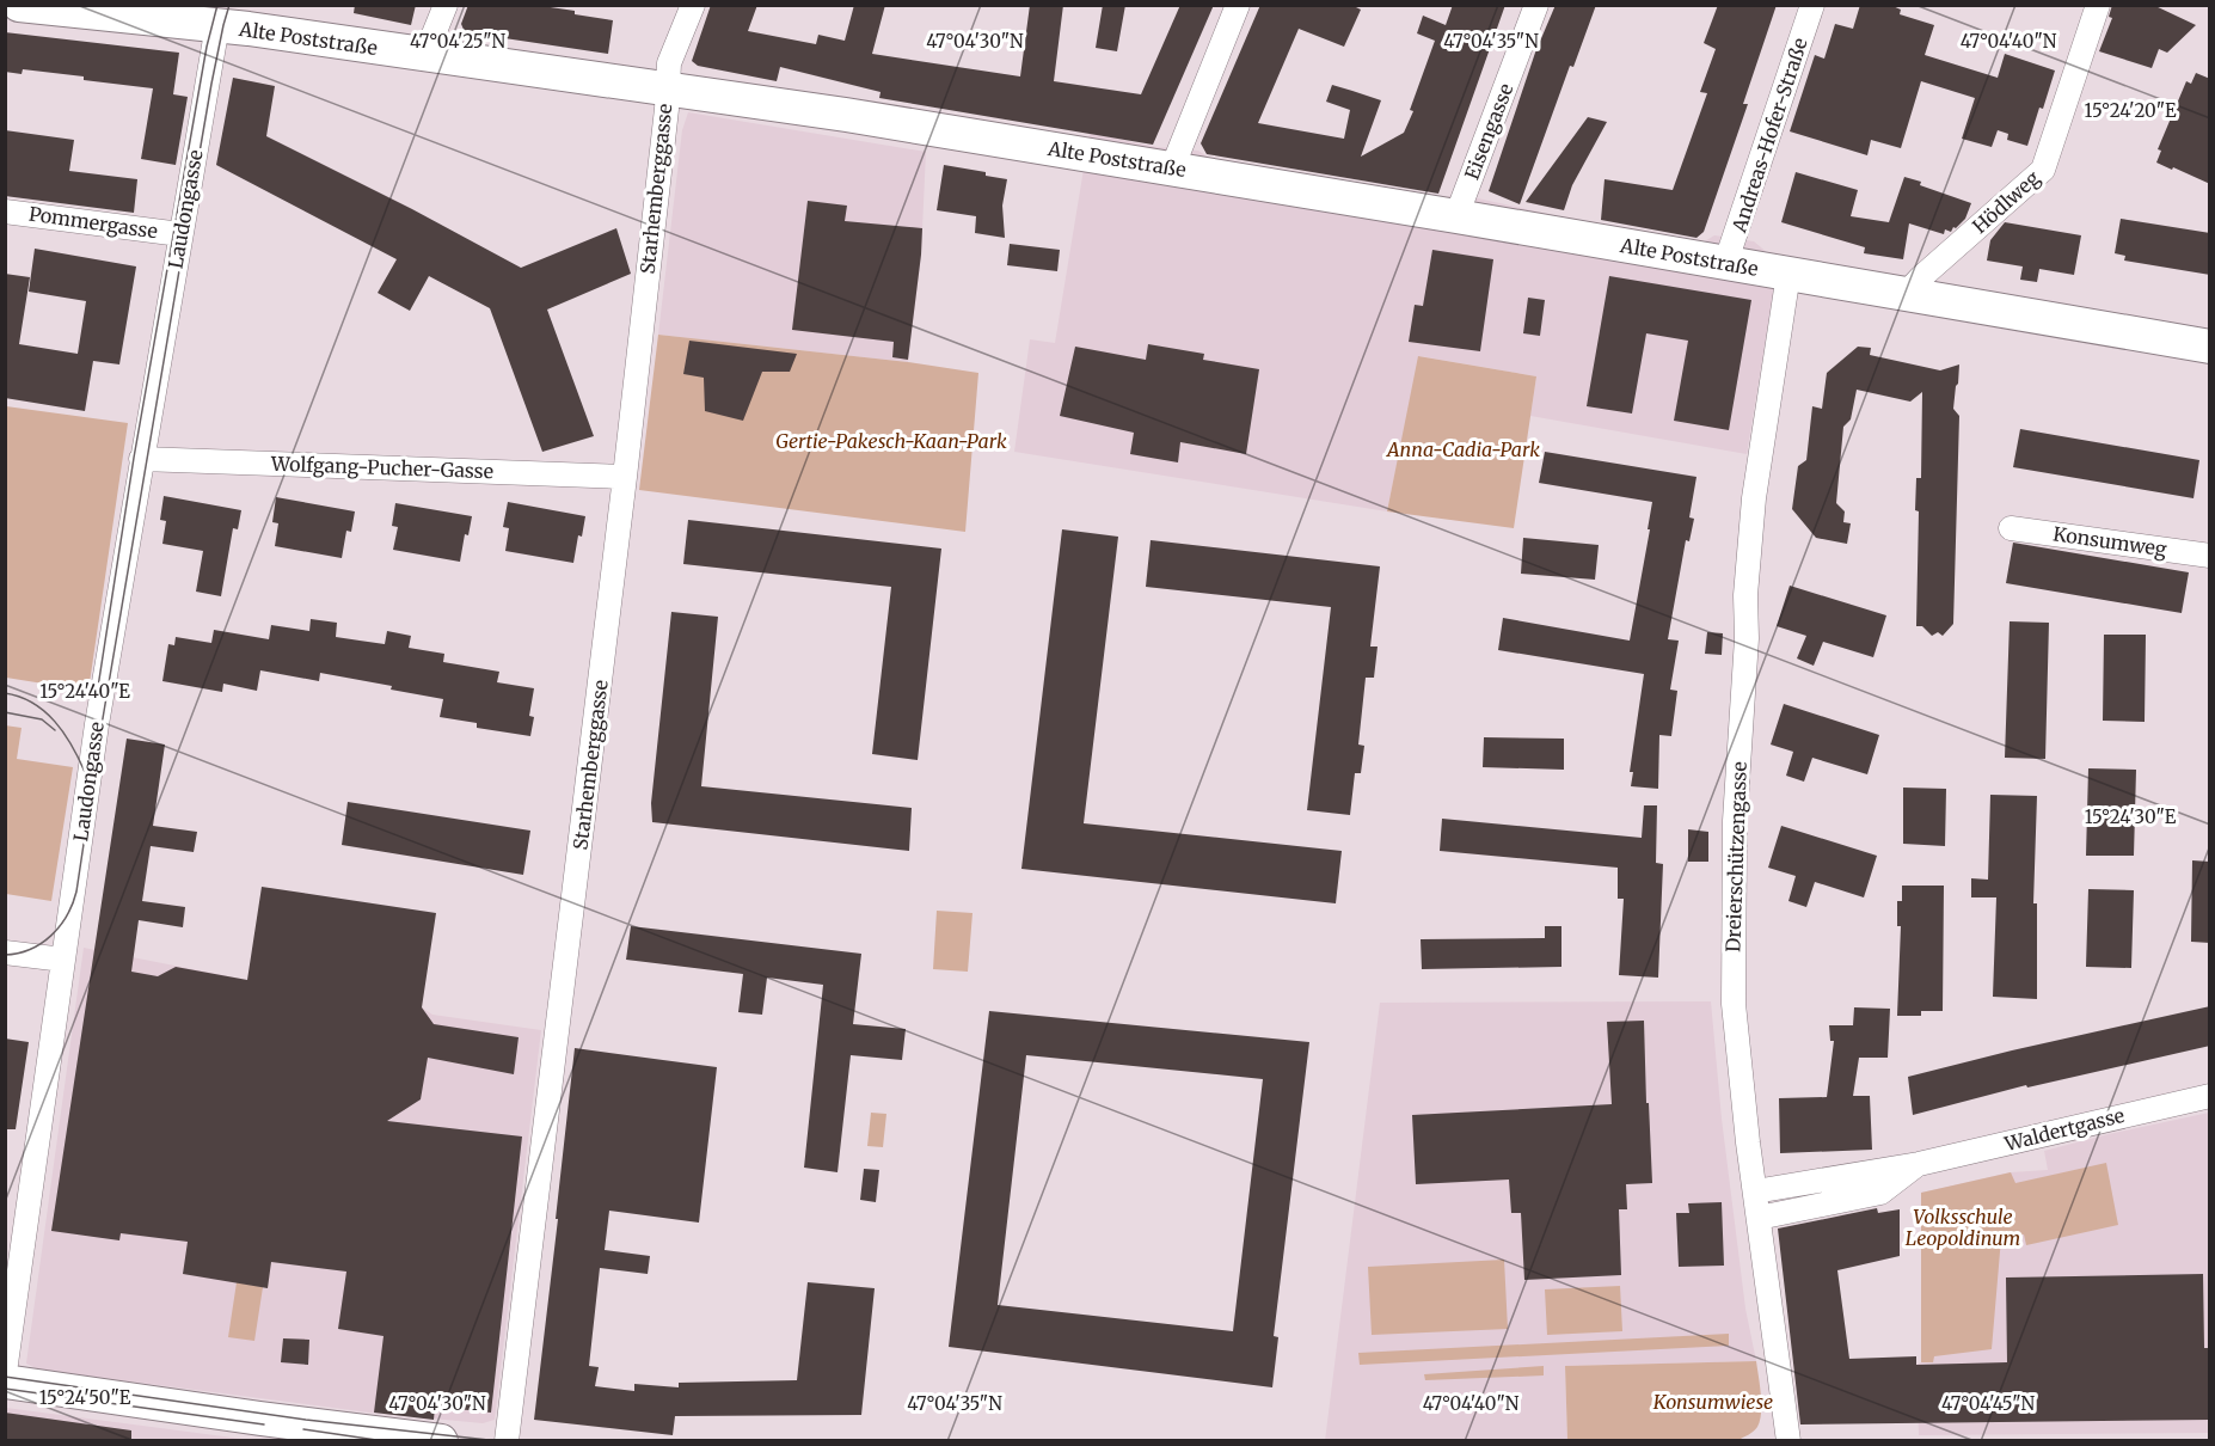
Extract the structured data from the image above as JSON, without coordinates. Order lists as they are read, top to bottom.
{
  "streets": {
    "main road": ["Alte Poststraße"],
    "street": [
      "Eisengasse",
      "Andreas-Hofer-Straße",
      "Starhemberggasse",
      "Hödlweg",
      "Laudongasse",
      "Pommergasse",
      "Wolfgang-Pucher-Gasse",
      "Konsumweg",
      "Dreierschützengasse",
      "Waldertgasse"
    ]
  },
  "crossings": [
    ["Alte Poststraße", "Eisengasse"],
    ["Alte Poststraße", "Andreas-Hofer-Straße"],
    ["Alte Poststraße", "Starhemberggasse"],
    ["Alte Poststraße", "Hödlweg"],
    ["Alte Poststraße", "Laudongasse"],
    ["Alte Poststraße", "Dreierschützengasse"],
    ["Starhemberggasse", "Wolfgang-Pucher-Gasse"],
    ["Laudongasse", "Pommergasse"],
    ["Laudongasse", "Wolfgang-Pucher-Gasse"],
    ["Dreierschützengasse", "Waldertgasse"]
  ],
  "parks": [
    "Gertie-Pakesch-Kaan-Park",
    "Anna-Cadia-Park",
    "Volksschule Leopoldinum",
    "Konsumwiese"
  ],
  "coordinates": [
    "47°04'25\"N",
    "47°04'30\"N",
    "47°04'35\"N",
    "47°04'40\"N",
    "15°24'20\"E",
    "15°24'40\"E",
    "15°24'30\"E",
    "15°24'50\"E",
    "47°04'45\"N"
  ]
}
